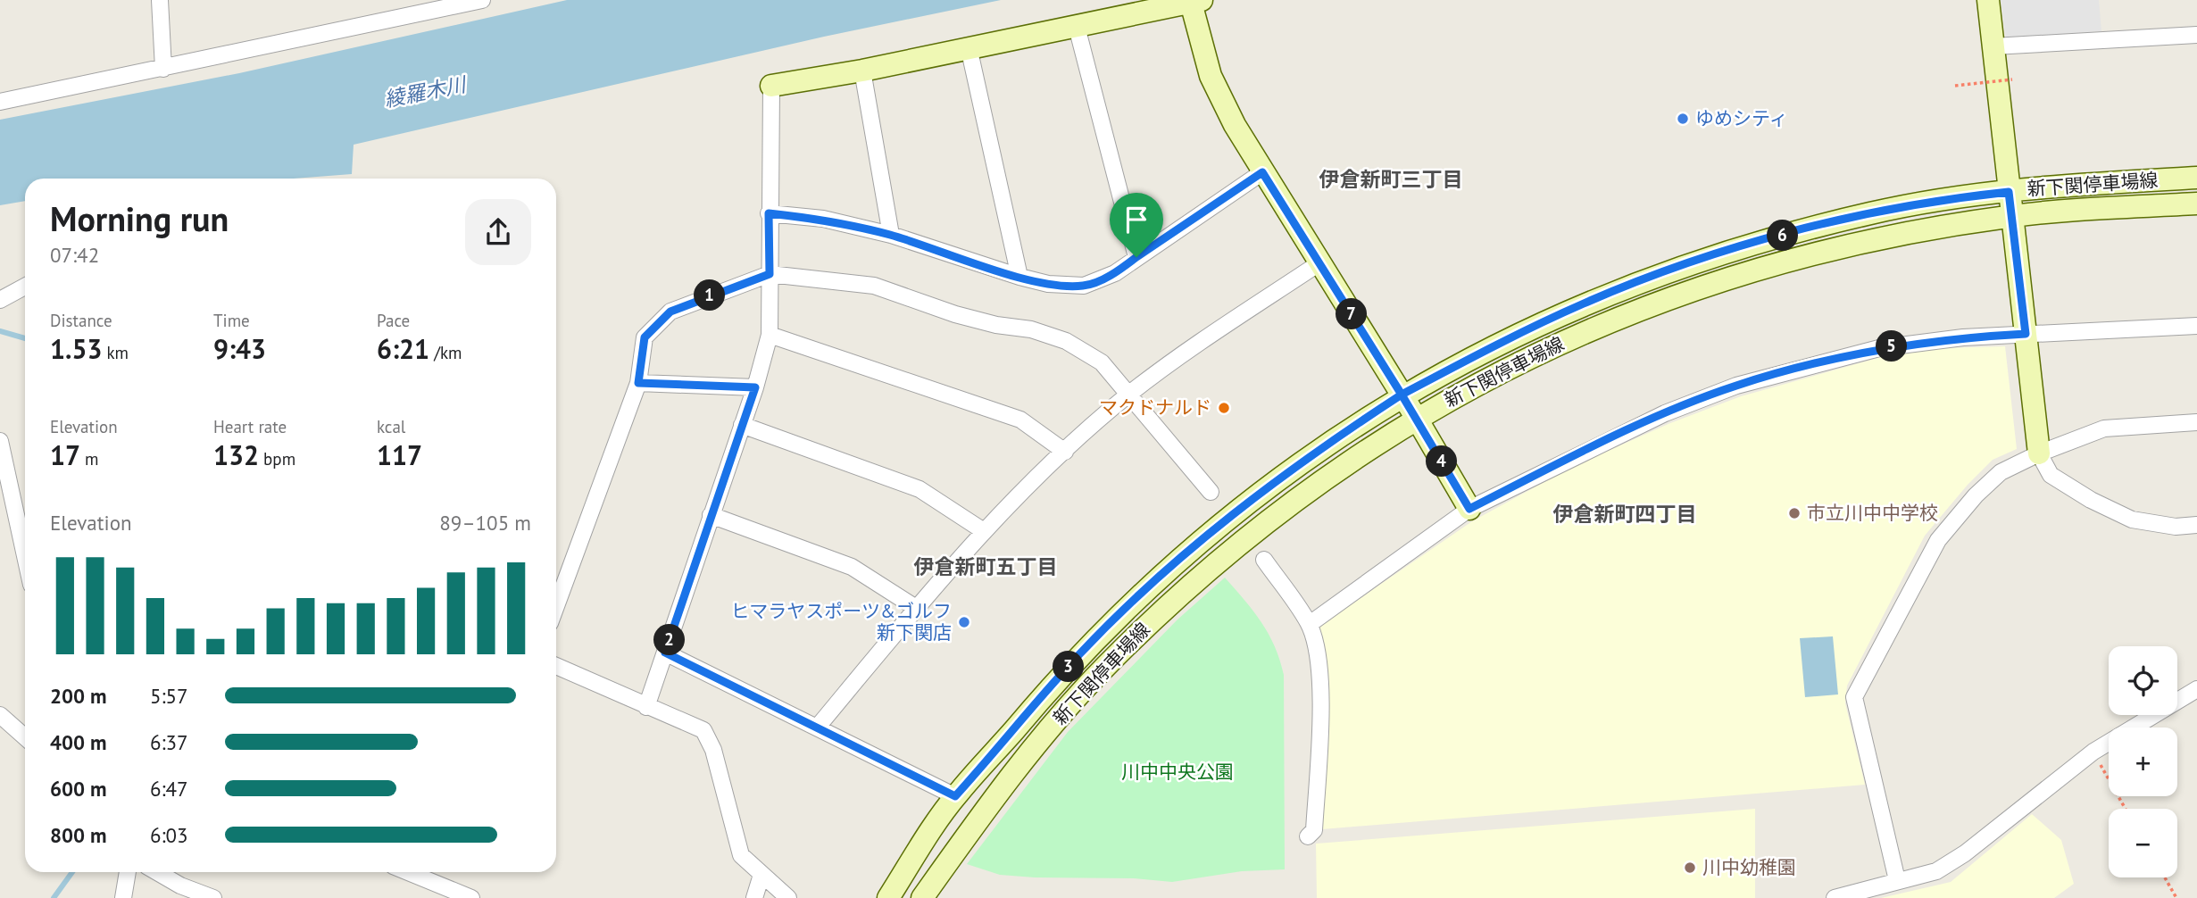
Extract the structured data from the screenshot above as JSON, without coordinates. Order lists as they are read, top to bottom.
{
  "streets": {
    "main road": ["新下関停車場線"]
  },
  "districts": ["伊倉新町三丁目", "伊倉新町四丁目", "伊倉新町五丁目"],
  "water": ["綾羅木川"],
  "parks": ["川中中央公園"],
  "places": [
    "ゆめシティ",
    "マクドナルド",
    "市立川中中学校",
    "ヒマラヤスポーツ&ゴルフ 新下関店",
    "川中幼稚園"
  ],
  "page": {
    "heading": ["Morning run", "07:42"],
    "pins": [
      "6",
      "1",
      "7",
      "5",
      "4",
      "2",
      "3"
    ],
    "stats": [
      ["Distance", "1.53 km"],
      ["Time", "9:43"],
      ["Pace", "6:21 /km"],
      ["Elevation", "17 m"],
      ["Heart rate", "132 bpm"],
      ["kcal", "117"]
    ],
    "chart": ["Elevation", "89–105 m"],
    "map_buttons": ["+", "−"],
    "list": [
      {
        "name": "200 m",
        "note": "5:57"
      },
      {
        "name": "400 m",
        "note": "6:37"
      },
      {
        "name": "600 m",
        "note": "6:47"
      },
      {
        "name": "800 m",
        "note": "6:03"
      }
    ]
  }
}
